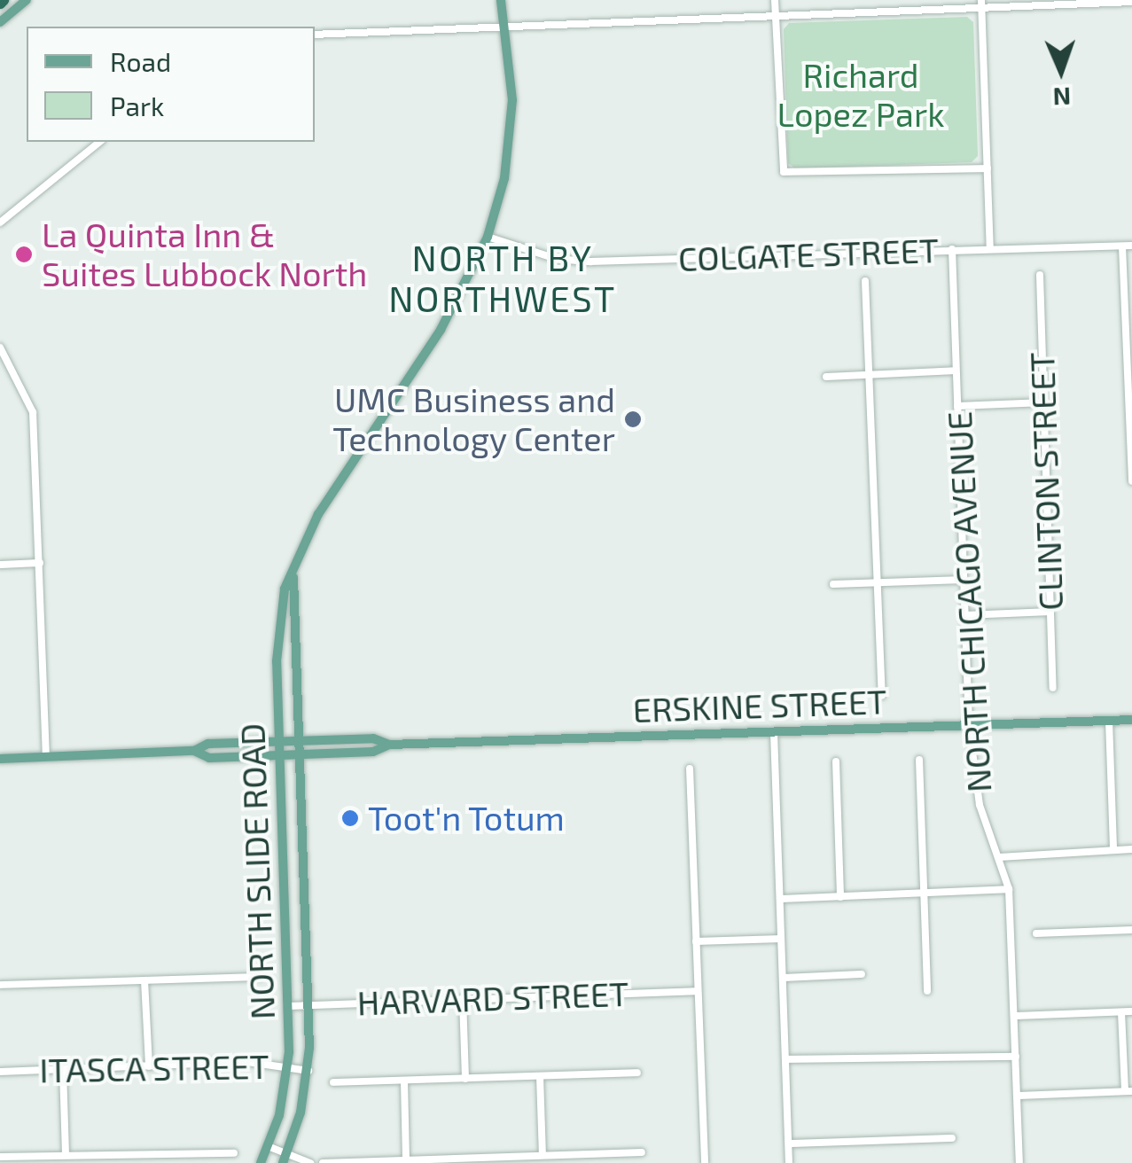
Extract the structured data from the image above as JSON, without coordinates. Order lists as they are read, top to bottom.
{
  "streets": {
    "main road": ["ERSKINE STREET", "NORTH SLIDE ROAD"],
    "street": [
      "COLGATE STREET",
      "CLINTON STREET",
      "NORTH CHICAGO AVENUE",
      "HARVARD STREET",
      "ITASCA STREET"
    ]
  },
  "crossings": [
    ["COLGATE STREET", "NORTH CHICAGO AVENUE"],
    ["COLGATE STREET", "NORTH SLIDE ROAD"],
    ["NORTH CHICAGO AVENUE", "ERSKINE STREET"],
    ["ERSKINE STREET", "NORTH SLIDE ROAD"],
    ["NORTH SLIDE ROAD", "HARVARD STREET"],
    ["NORTH SLIDE ROAD", "ITASCA STREET"]
  ],
  "districts": ["NORTH BY NORTHWEST"],
  "parks": ["Richard Lopez Park"],
  "places": ["La Quinta Inn & Suites Lubbock North", "UMC Business and Technology Center", "Toot'n Totum"],
  "legend": ["Road", "Park"],
  "north": "bottom"
}
